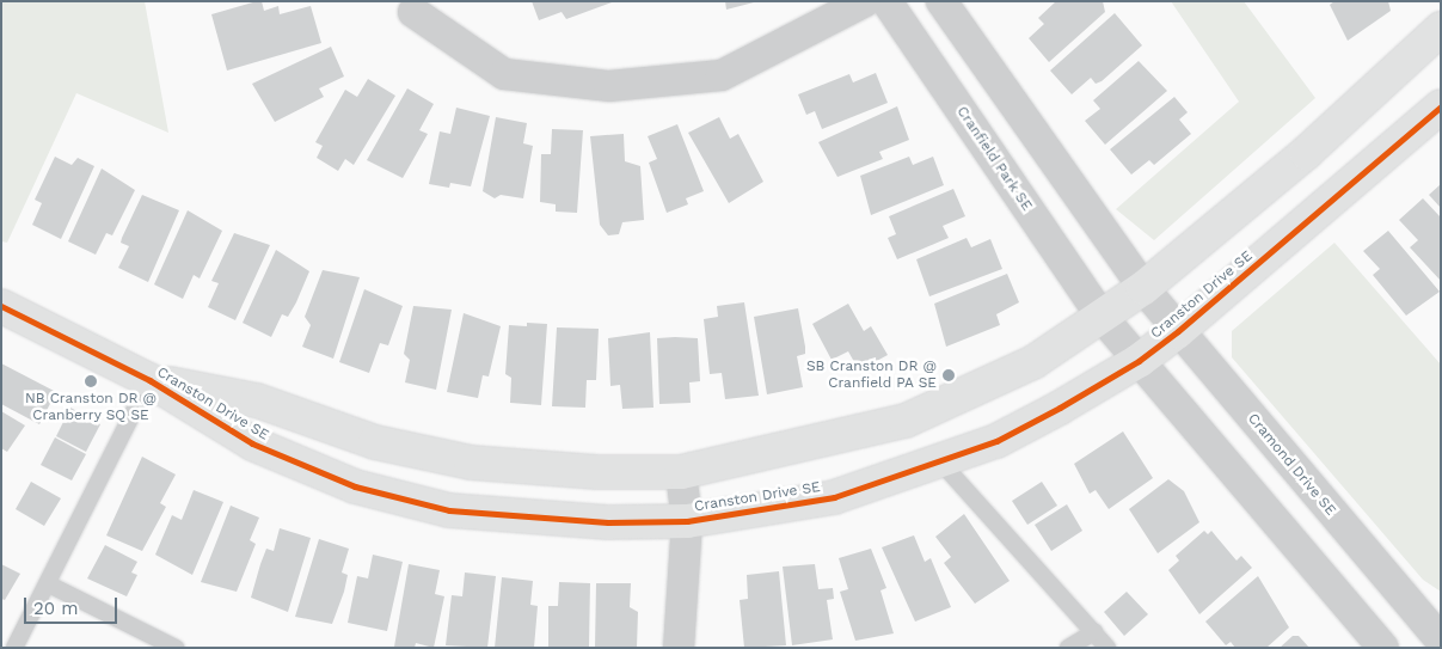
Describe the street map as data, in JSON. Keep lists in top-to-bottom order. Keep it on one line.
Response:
{"streets":{"street":["Cranfield Park SE","Cranston Drive SE","Cramond Drive SE"]},"crossings":[["Cranfield Park SE","Cranston Drive SE"],["Cranston Drive SE","Cramond Drive SE"]],"places":["SB Cranston DR @ Cranfield PA SE","NB Cranston DR @ Cranberry SQ SE"],"scale_bar":"20 m"}
